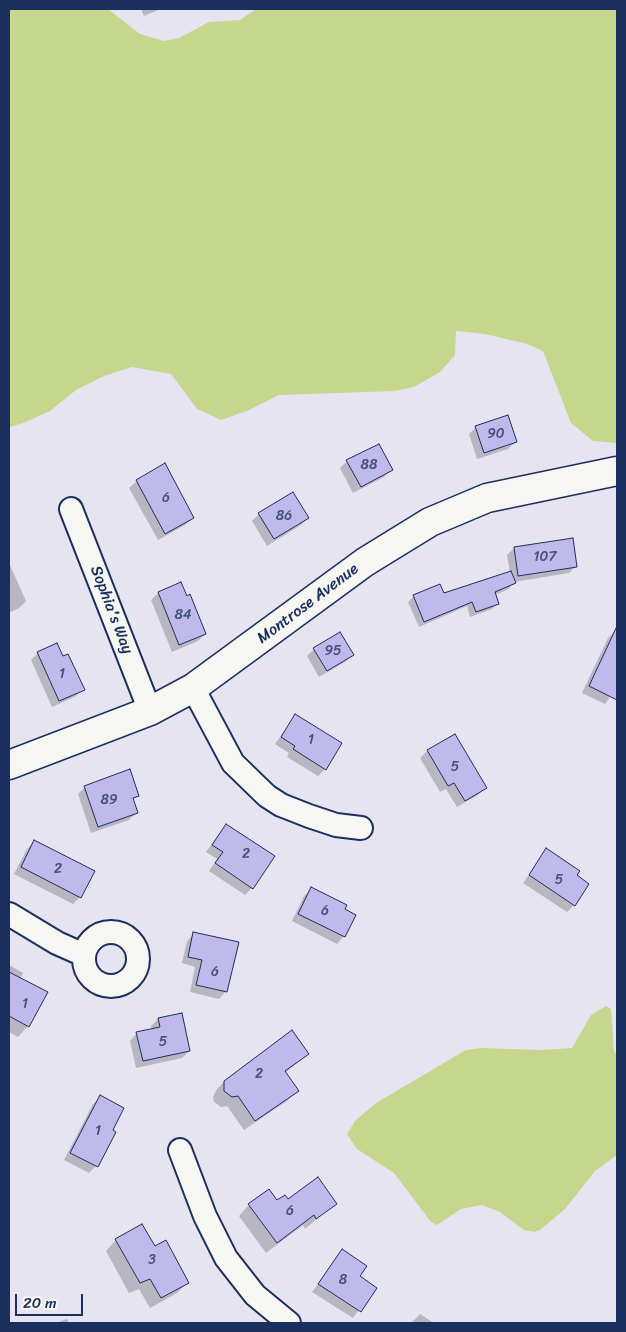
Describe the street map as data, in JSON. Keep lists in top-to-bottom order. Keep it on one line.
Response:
{"streets":{"main road":["Montrose Avenue"],"street":["Sophia's Way"]},"crossings":[["Montrose Avenue","Sophia's Way"]],"house_numbers":["90","88","6","86","107","84","95","1","1","5","89","2","2","5","6","6","1","5","2","1","6","3","8"],"scale_bar":"20 m"}
